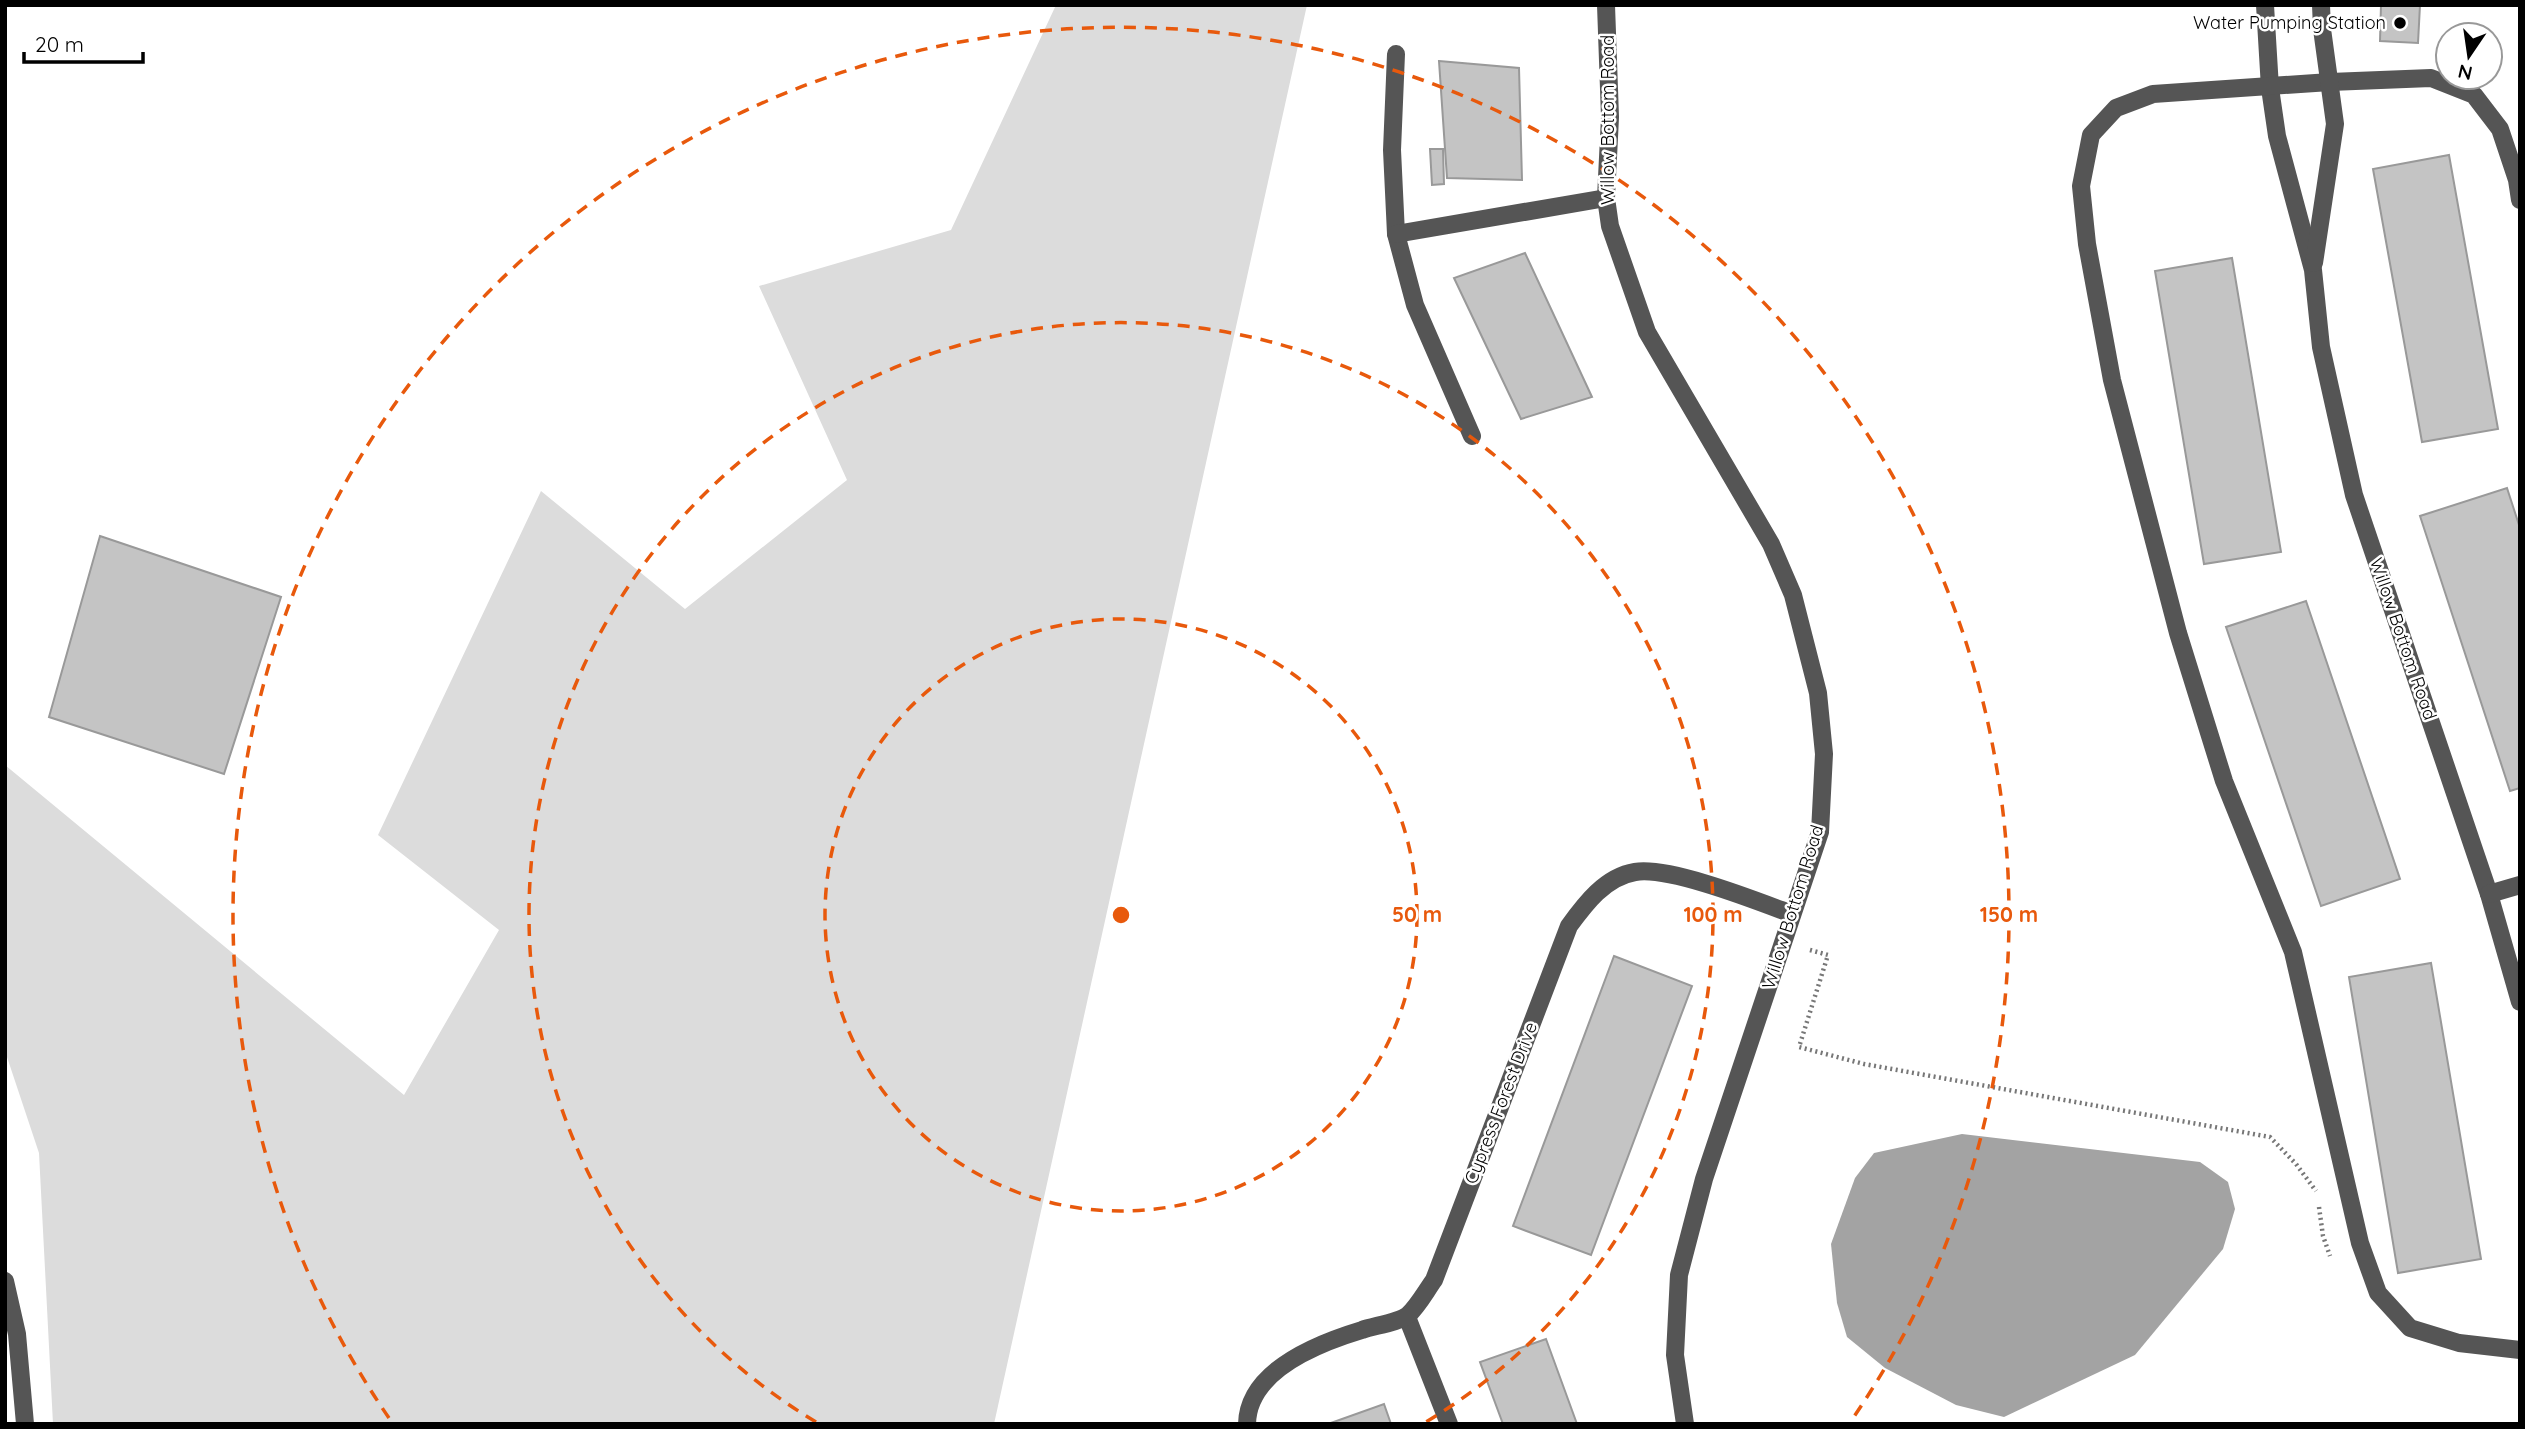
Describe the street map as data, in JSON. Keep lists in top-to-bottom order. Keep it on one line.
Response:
{"streets":{"street":["Willow Bottom Road","Cypress Forest Drive"]},"crossings":[["Willow Bottom Road","Cypress Forest Drive"]],"places":["Water Pumping Station"],"scale_bar":"20 m","north":"bottom","rings":["50 m","100 m","150 m"]}
